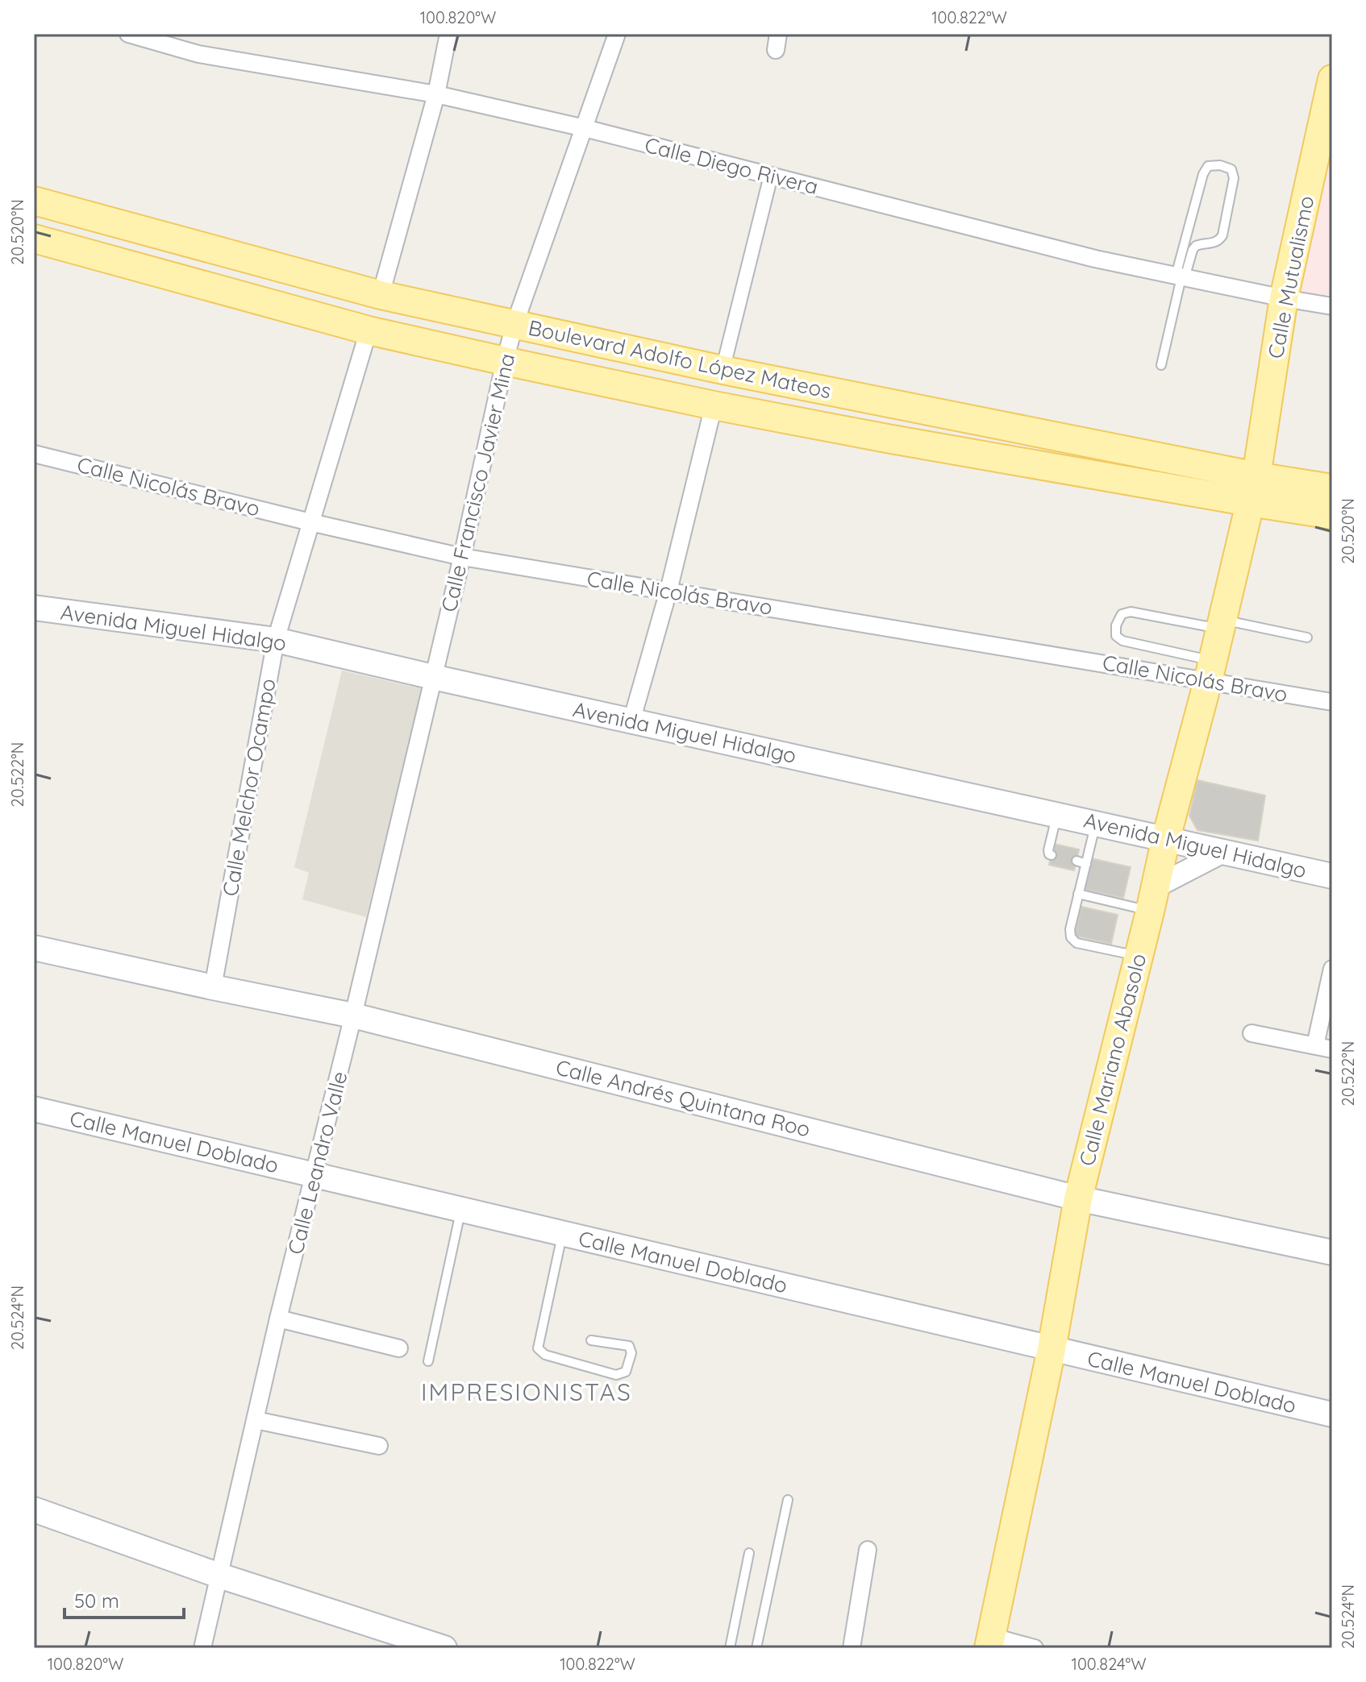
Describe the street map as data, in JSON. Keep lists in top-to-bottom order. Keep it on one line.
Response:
{"streets":{"main road":["Calle Mutualismo","Boulevard Adolfo López Mateos","Avenida Miguel Hidalgo","Calle Mariano Abasolo","Calle Andrés Quintana Roo","Calle Manuel Doblado"],"street":["Calle Diego Rivera","Calle Francisco Javier Mina","Calle Nicolás Bravo","Calle Melchor Ocampo","Calle Leandro Valle"]},"crossings":[["Calle Diego Rivera","Calle Mutualismo"],["Calle Diego Rivera","Calle Francisco Javier Mina"],["Calle Mutualismo","Boulevard Adolfo López Mateos"],["Calle Mutualismo","Calle Mariano Abasolo"],["Boulevard Adolfo López Mateos","Calle Francisco Javier Mina"],["Boulevard Adolfo López Mateos","Calle Melchor Ocampo"],["Boulevard Adolfo López Mateos","Calle Mariano Abasolo"],["Calle Francisco Javier Mina","Calle Nicolás Bravo"],["Calle Francisco Javier Mina","Avenida Miguel Hidalgo"],["Calle Francisco Javier Mina","Calle Leandro Valle"],["Calle Nicolás Bravo","Calle Melchor Ocampo"],["Calle Nicolás Bravo","Calle Mariano Abasolo"],["Avenida Miguel Hidalgo","Calle Melchor Ocampo"],["Avenida Miguel Hidalgo","Calle Mariano Abasolo"],["Avenida Miguel Hidalgo","Calle Leandro Valle"],["Calle Melchor Ocampo","Calle Andrés Quintana Roo"],["Calle Mariano Abasolo","Calle Andrés Quintana Roo"],["Calle Mariano Abasolo","Calle Manuel Doblado"],["Calle Andrés Quintana Roo","Calle Leandro Valle"],["Calle Manuel Doblado","Calle Leandro Valle"]],"districts":["IMPRESIONISTAS"],"scale_bar":"50 m","coordinates":["100.820°W","100.822°W","20.520°N","20.522°N","20.524°N","100.824°W"]}
